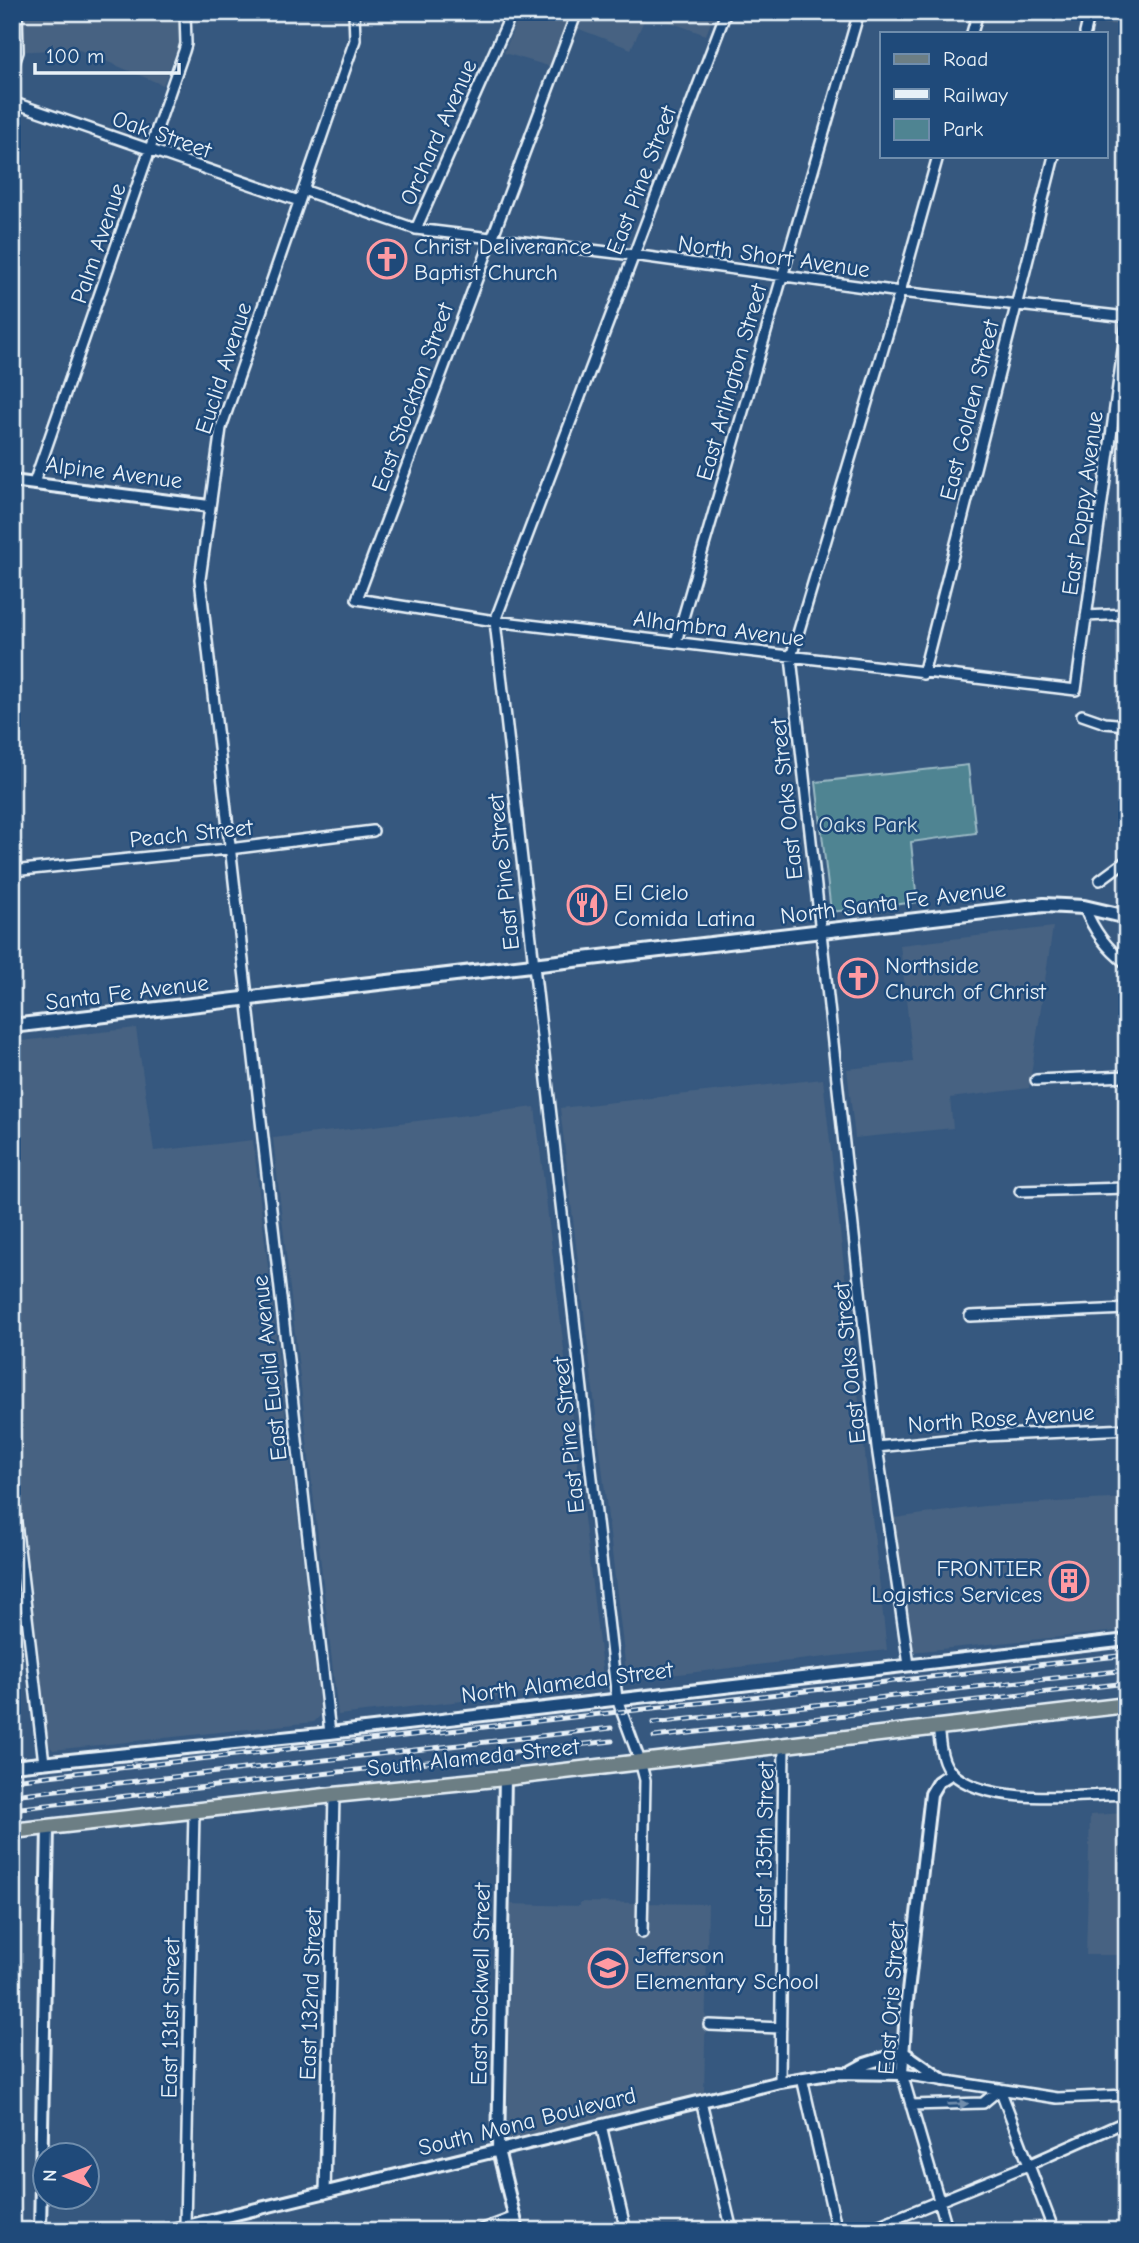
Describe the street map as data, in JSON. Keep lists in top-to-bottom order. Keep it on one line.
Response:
{"streets":{"main road":["North Santa Fe Avenue","Santa Fe Avenue","South Alameda Street"],"street":["Orchard Avenue","Oak Street","East Pine Street","Palm Avenue","North Short Avenue","Euclid Avenue","East Arlington Street","East Stockton Street","East Golden Street","Alpine Avenue","East Poppy Avenue","Alhambra Avenue","East Oaks Street","Peach Street","East Euclid Avenue","North Rose Avenue","North Alameda Street","East 135th Street","East Stockwell Street","East 132nd Street","East Oris Street","East 131st Street","South Mona Boulevard"]},"crossings":[["Orchard Avenue","North Short Avenue"],["Oak Street","Palm Avenue"],["Oak Street","Euclid Avenue"],["East Pine Street","North Short Avenue"],["East Pine Street","Alhambra Avenue"],["East Pine Street","North Santa Fe Avenue"],["East Pine Street","North Alameda Street"],["East Pine Street","South Alameda Street"],["Palm Avenue","Alpine Avenue"],["North Short Avenue","East Arlington Street"],["North Short Avenue","East Stockton Street"],["North Short Avenue","East Golden Street"],["North Short Avenue","East Poppy Avenue"],["North Short Avenue","East Oaks Street"],["Euclid Avenue","Alpine Avenue"],["Euclid Avenue","Peach Street"],["Euclid Avenue","North Santa Fe Avenue"],["Euclid Avenue","Santa Fe Avenue"],["Euclid Avenue","East Euclid Avenue"],["East Arlington Street","Alhambra Avenue"],["East Stockton Street","Alhambra Avenue"],["East Golden Street","Alhambra Avenue"],["East Poppy Avenue","Alhambra Avenue"],["Alhambra Avenue","East Oaks Street"],["East Oaks Street","North Santa Fe Avenue"],["East Oaks Street","North Rose Avenue"],["East Oaks Street","North Alameda Street"],["North Santa Fe Avenue","Santa Fe Avenue"],["North Santa Fe Avenue","East Euclid Avenue"],["Santa Fe Avenue","East Euclid Avenue"],["East Euclid Avenue","North Alameda Street"],["South Alameda Street","East 135th Street"],["South Alameda Street","East Stockwell Street"],["South Alameda Street","East 132nd Street"],["South Alameda Street","East 131st Street"],["East 135th Street","South Mona Boulevard"],["East Stockwell Street","South Mona Boulevard"],["East 132nd Street","South Mona Boulevard"],["East Oris Street","South Mona Boulevard"],["East 131st Street","South Mona Boulevard"]],"parks":["Oaks Park"],"places":{"church":["Christ Deliverance Baptist Church","Northside Church of Christ"],"restaurant":["El Cielo Comida Latina"],"building":["FRONTIER Logistics Services"],"school or university":["Jefferson Elementary School"]},"legend":["Road","Railway","Park"],"scale_bar":"100 m","north":"left"}
